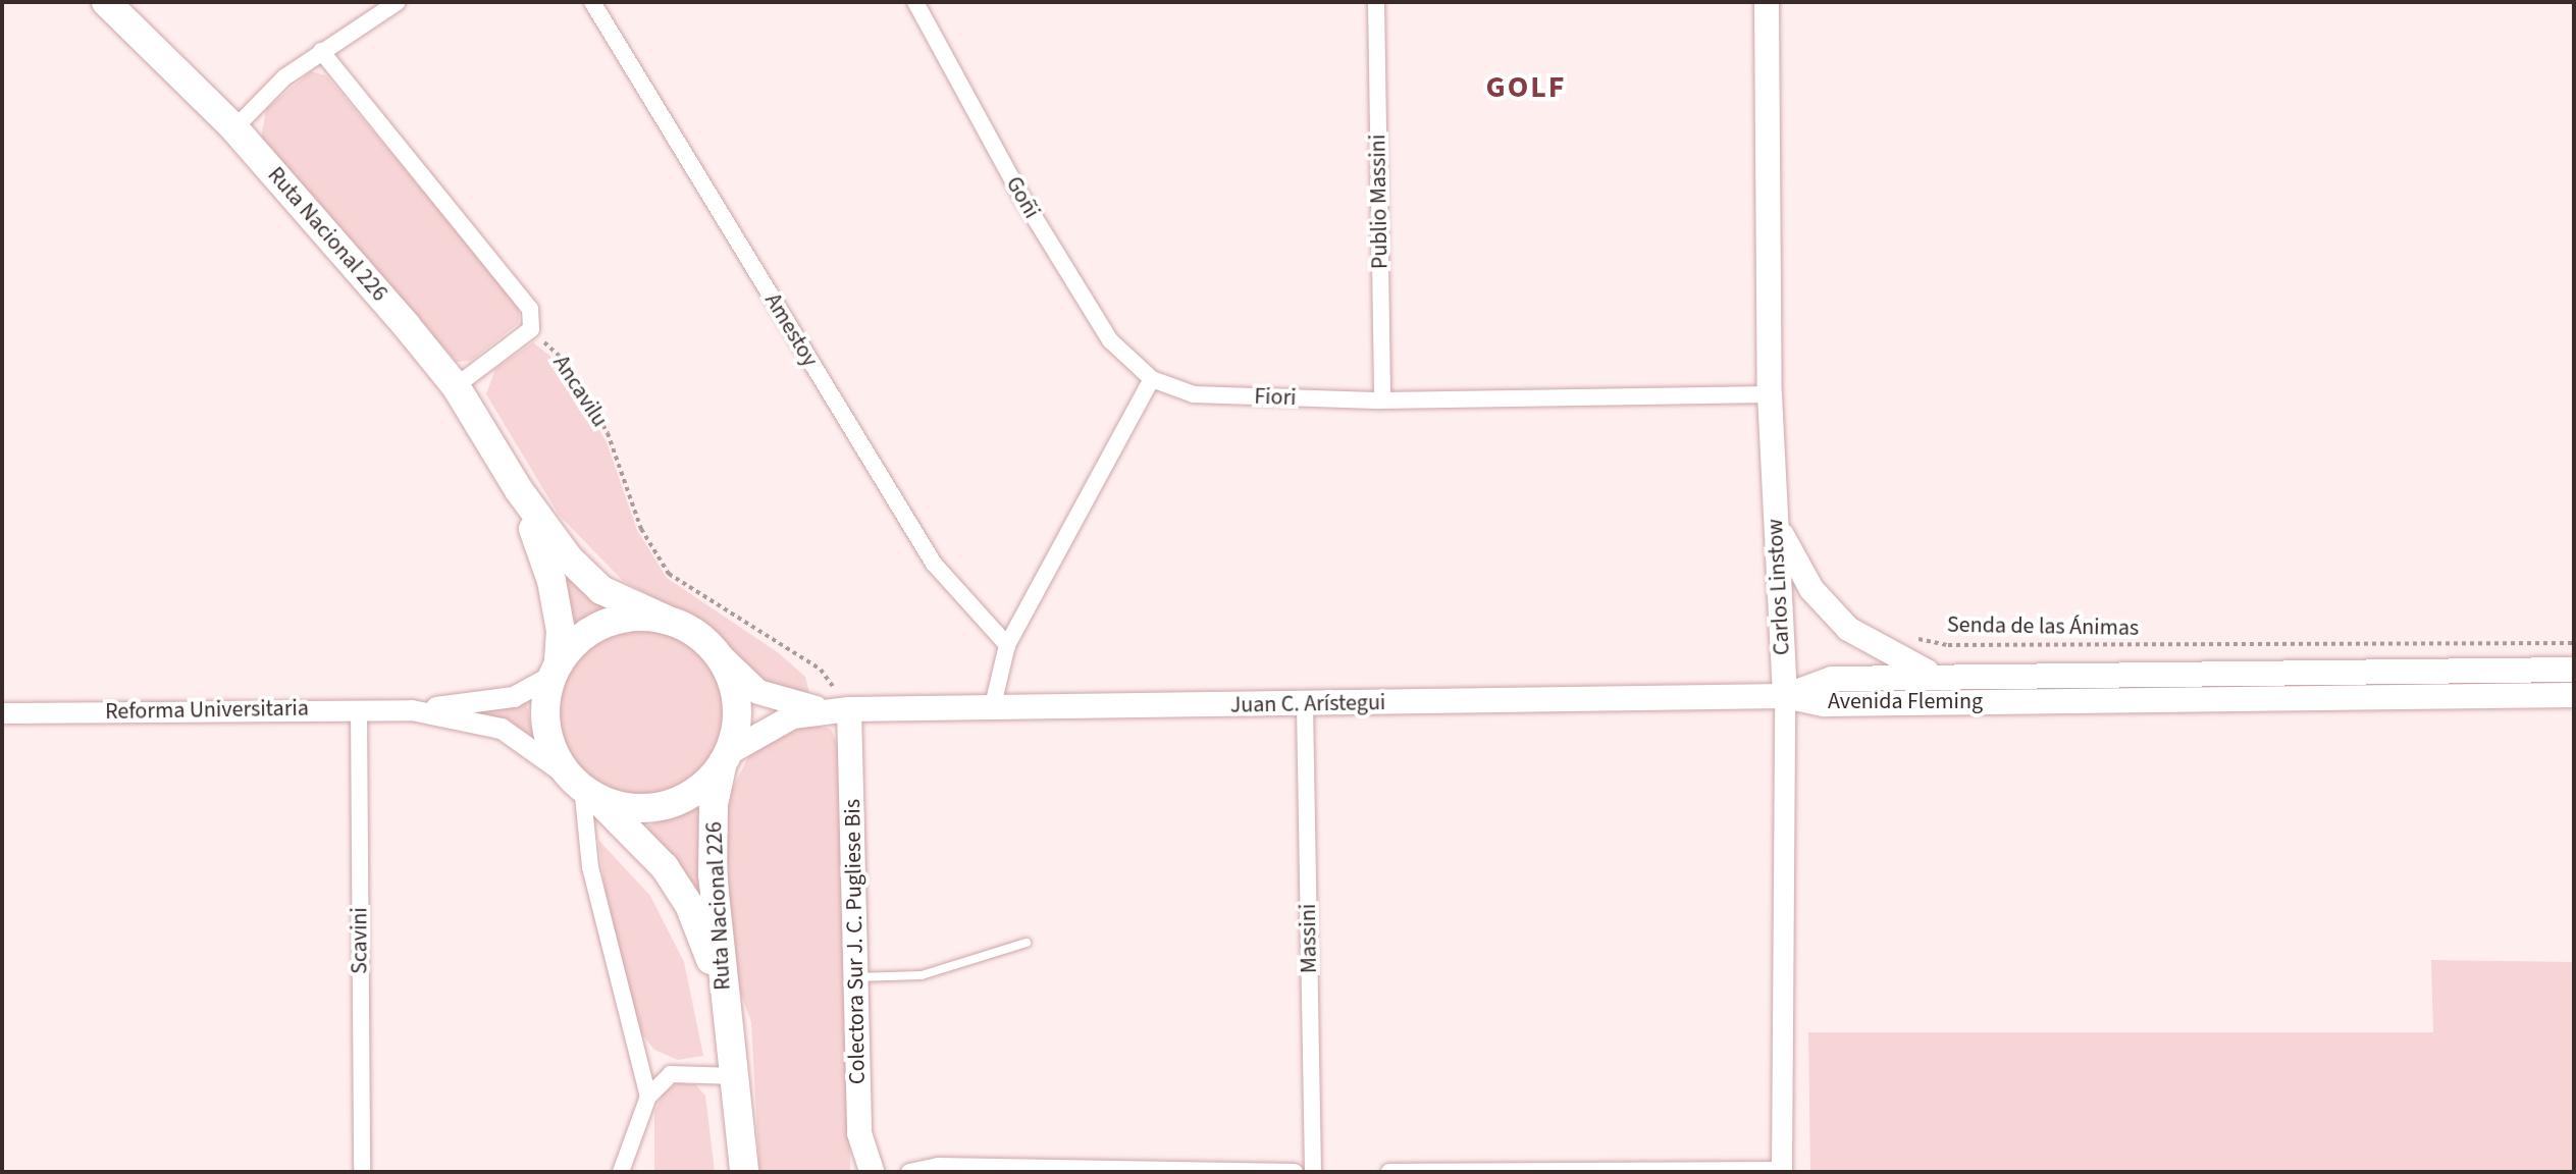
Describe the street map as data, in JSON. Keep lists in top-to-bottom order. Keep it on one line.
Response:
{"streets":{"highway":["Ruta Nacional 226"],"main road":["Carlos Linstow","Avenida Fleming","Juan C. Arístegui","Colectora Sur J. C. Pugliese Bis"],"street":["Goñi","Publio Massini","Amestoy","Fiori","Reforma Universitaria","Massini","Scavini"],"path":["Ancavilu","Senda de las Ánimas"]},"crossings":[["Goñi","Fiori"],["Publio Massini","Fiori"],["Ruta Nacional 226","Juan C. Arístegui"],["Ruta Nacional 226","Reforma Universitaria"],["Ancavilu","Juan C. Arístegui"],["Ancavilu","Colectora Sur J. C. Pugliese Bis"],["Fiori","Carlos Linstow"],["Carlos Linstow","Avenida Fleming"],["Carlos Linstow","Juan C. Arístegui"],["Avenida Fleming","Juan C. Arístegui"],["Juan C. Arístegui","Reforma Universitaria"],["Juan C. Arístegui","Massini"],["Juan C. Arístegui","Colectora Sur J. C. Pugliese Bis"],["Reforma Universitaria","Scavini"]],"districts":["GOLF"]}
